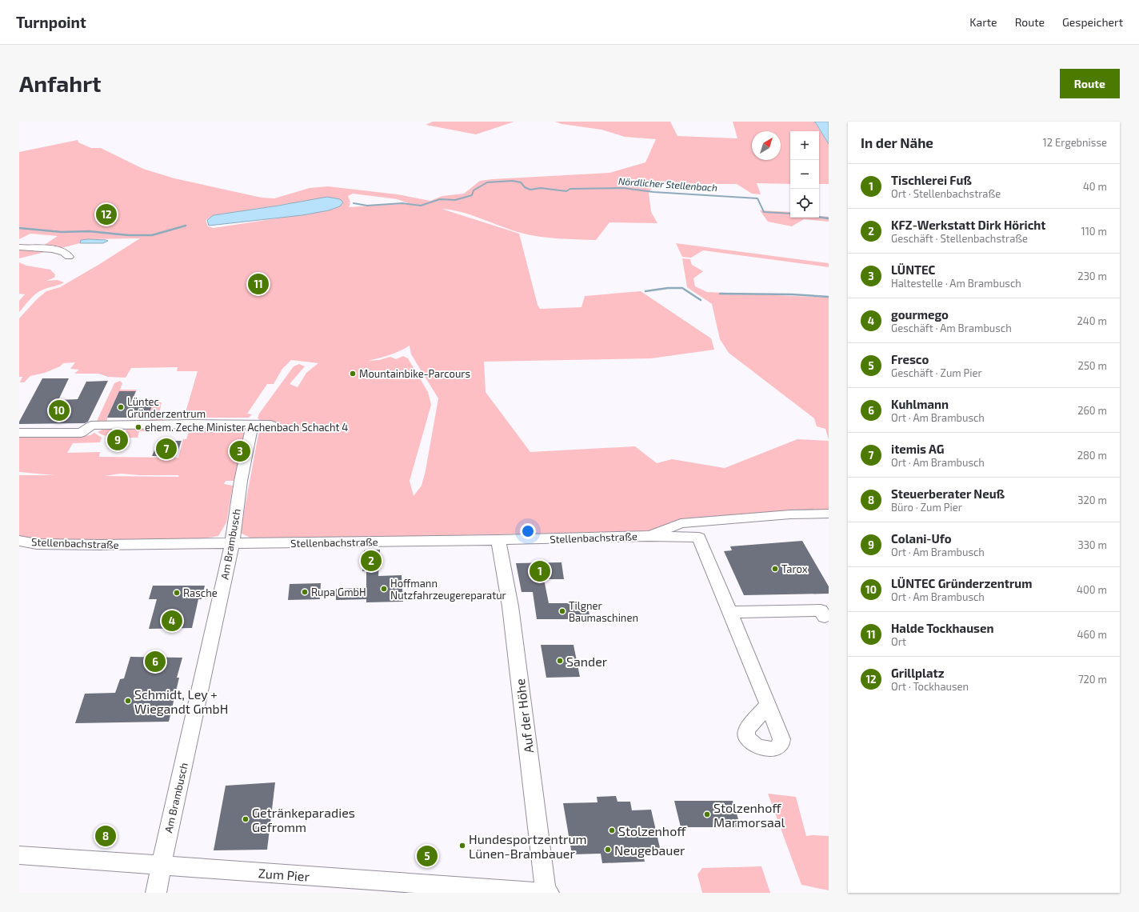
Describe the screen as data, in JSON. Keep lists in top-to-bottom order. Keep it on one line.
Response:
{"streets":{"street":["Stellenbachstraße","Am Brambusch","Auf der Höhe","Zum Pier"]},"crossings":[["Stellenbachstraße","Am Brambusch"],["Stellenbachstraße","Auf der Höhe"],["Am Brambusch","Zum Pier"],["Auf der Höhe","Zum Pier"]],"water":["Nördlicher Stellenbach"],"places":["Mountainbike-Parcours","Lüntec Gründerzentrum","ehem. Zeche Minister Achenbach Schacht 4","Tarox","Hoffmann Nutzfahrzeugereparatur","Rupa GmbH","Rasche","Tilgner Baumaschinen","Sander","Schmidt, Ley + Wiegandt GmbH","Stolzenhoff Marmorsaal","Getränkeparadies Gefromm","Stolzenhoff","Hundesportzentrum Lünen-Brambauer","Neugebauer"],"north":"top right","page":{"header":"Turnpoint","nav":["Karte","Route","Gespeichert"],"buttons":"Route","title":"Anfahrt","heading":["In der Nähe","12 Ergebnisse"],"map_buttons":["+","−"],"list":[{"mark":"1","name":"Tischlerei Fuß","note":"Ort · Stellenbachstraße","value":"40 m"},{"mark":"2","name":"KFZ-Werkstatt Dirk Höricht","note":"Geschäft · Stellenbachstraße","value":"110 m"},{"mark":"3","name":"LÜNTEC","note":"Haltestelle · Am Brambusch","value":"230 m"},{"mark":"4","name":"gourmego","note":"Geschäft · Am Brambusch","value":"240 m"},{"mark":"5","name":"Fresco","note":"Geschäft · Zum Pier","value":"250 m"},{"mark":"6","name":"Kuhlmann","note":"Ort · Am Brambusch","value":"260 m"},{"mark":"7","name":"itemis AG","note":"Ort · Am Brambusch","value":"280 m"},{"mark":"8","name":"Steuerberater Neuß","note":"Büro · Zum Pier","value":"320 m"},{"mark":"9","name":"Colani-Ufo","note":"Ort · Am Brambusch","value":"330 m"},{"mark":"10","name":"LÜNTEC Gründerzentrum","note":"Ort · Am Brambusch","value":"400 m"},{"mark":"11","name":"Halde Tockhausen","note":"Ort","value":"460 m"},{"mark":"12","name":"Grillplatz","note":"Ort · Tockhausen","value":"720 m"}],"pins":["12","11","10","9","7","3","2","1","4","6","8","5"]}}
